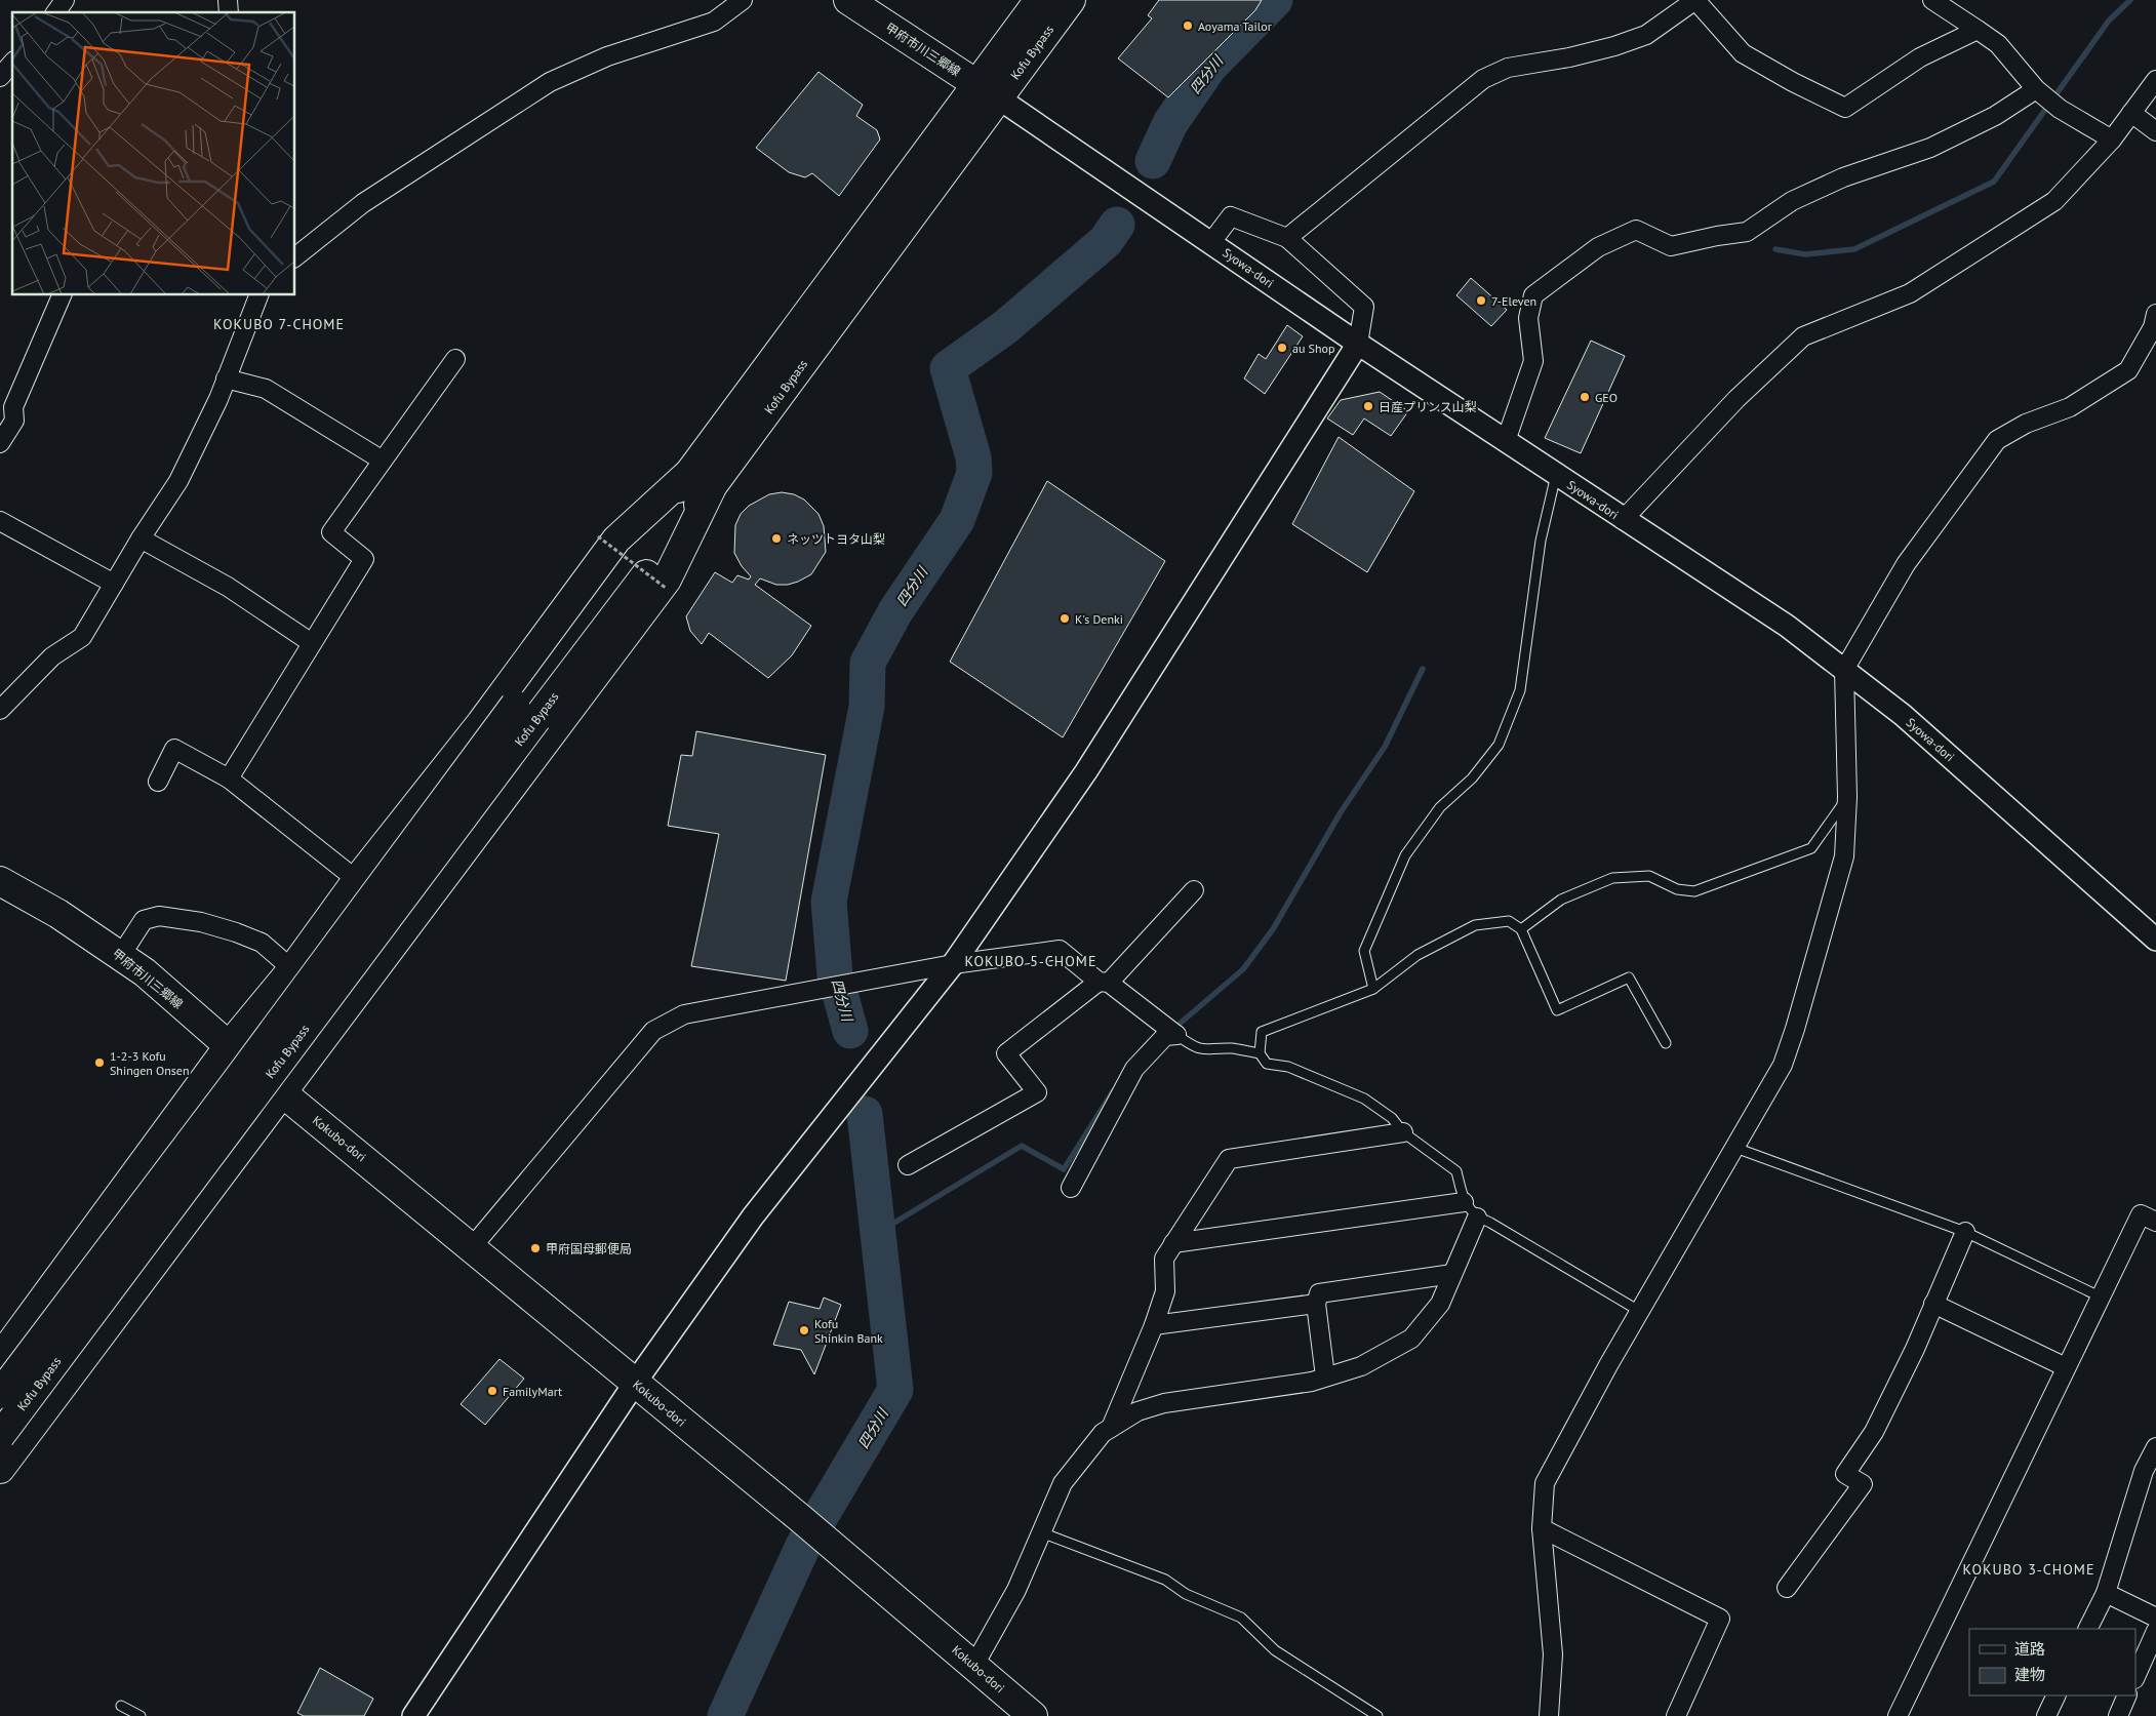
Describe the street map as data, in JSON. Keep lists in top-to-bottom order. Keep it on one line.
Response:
{"streets":{"main road":["甲府市川三郷線","Kofu Bypass","Kokubo-dori"],"street":["Syowa-dori"]},"crossings":[["甲府市川三郷線","Kofu Bypass"],["甲府市川三郷線","Syowa-dori"],["甲府市川三郷線","Kokubo-dori"],["Kofu Bypass","Syowa-dori"]],"districts":["KOKUBO 7-CHOME","KOKUBO 5-CHOME","KOKUBO 3-CHOME"],"water":["四分川"],"places":["Aoyama Tailor","7-Eleven","au Shop","GEO","日産プリンス山梨","ネッツトヨタ山梨","K's Denki","1-2-3 Kofu Shingen Onsen","甲府国母郵便局","Kofu Shinkin Bank","FamilyMart"],"legend":["道路","建物"]}
